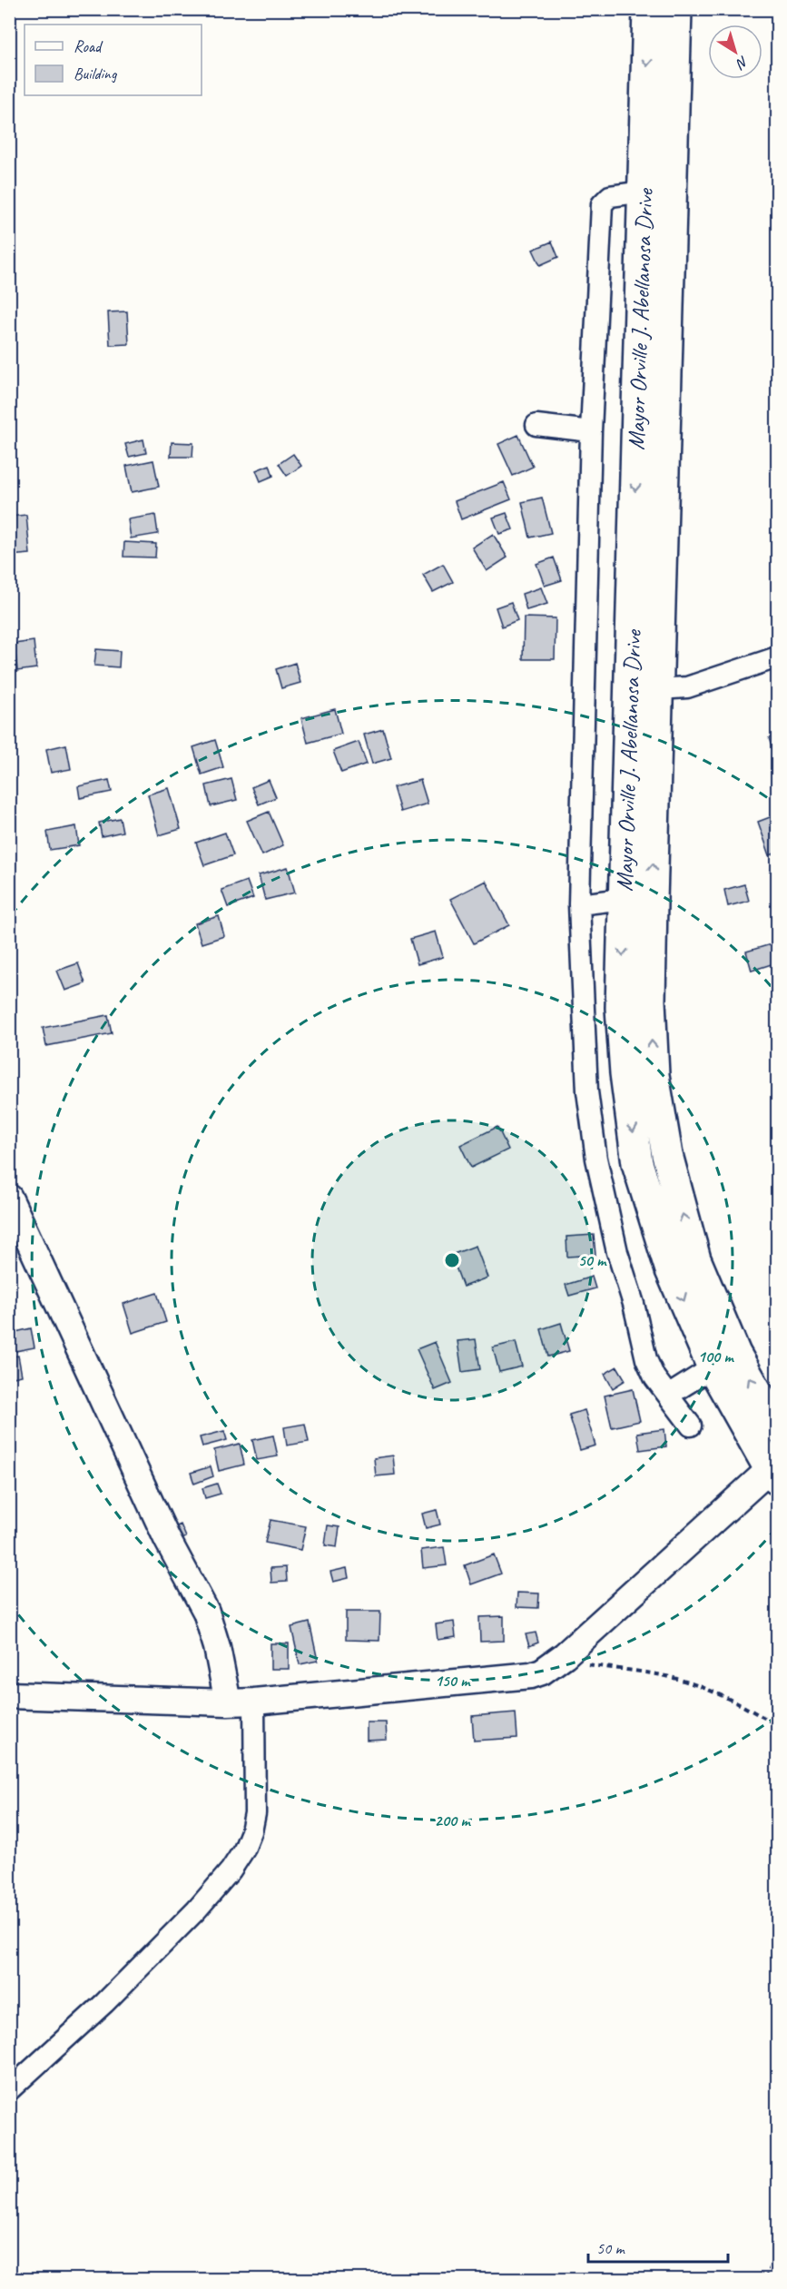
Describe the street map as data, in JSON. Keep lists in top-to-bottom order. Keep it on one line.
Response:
{"streets":{"main road":["Mayor Orville J. Abellanosa Drive"]},"legend":["Road","Building"],"scale_bar":"50 m","north":"bottom right","rings":["50 m","100 m","150 m","200 m"]}
